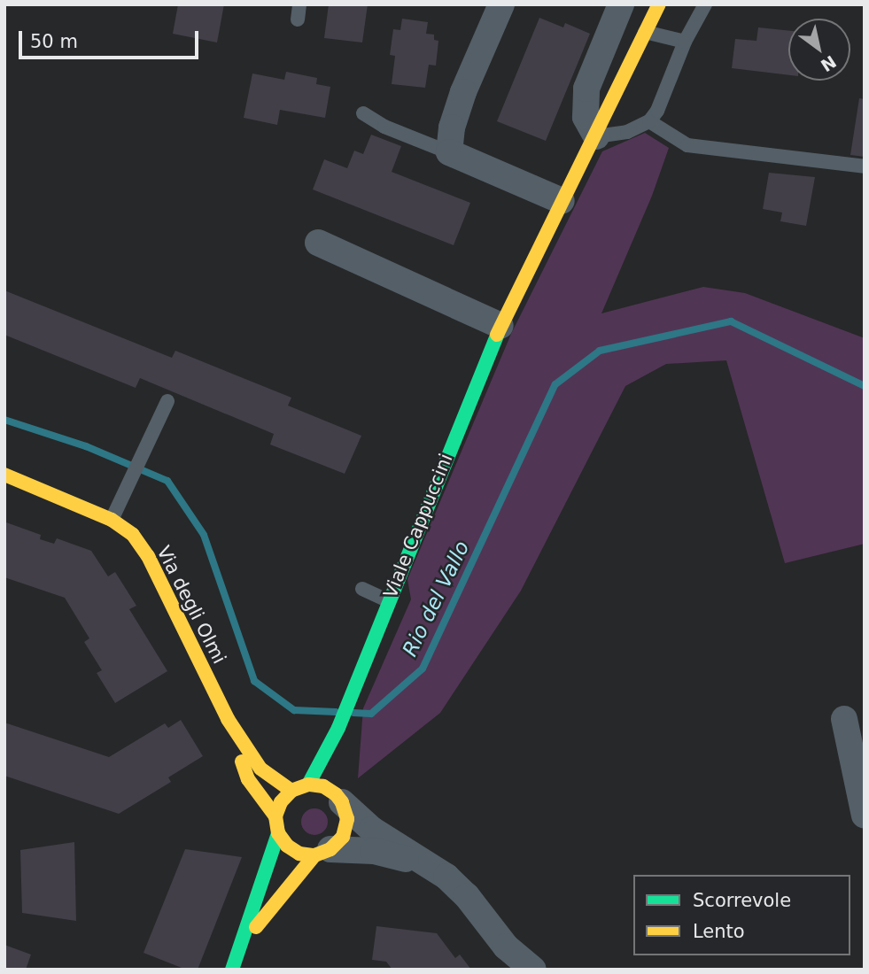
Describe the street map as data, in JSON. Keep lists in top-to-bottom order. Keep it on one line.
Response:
{"streets":{"main road":["Viale Cappuccini","Via degli Olmi"]},"crossings":[["Viale Cappuccini","Via degli Olmi"]],"water":["Rio del Vallo"],"legend":["Scorrevole","Lento"],"scale_bar":"50 m","north":"bottom right"}
